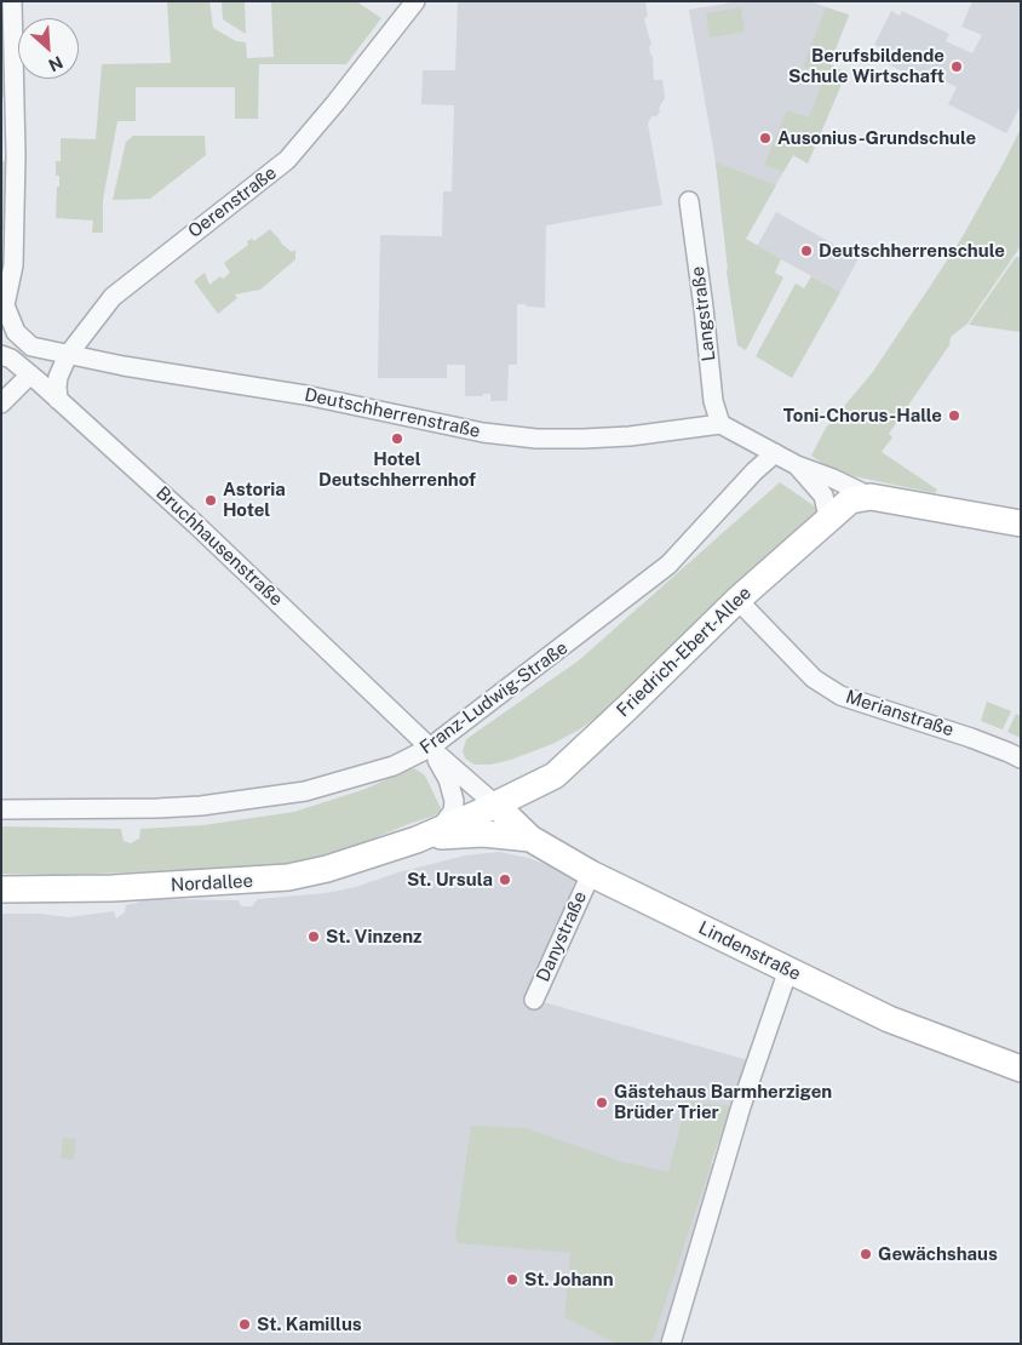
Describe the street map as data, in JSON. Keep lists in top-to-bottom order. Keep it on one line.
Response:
{"streets":{"main road":["Friedrich-Ebert-Allee","Nordallee","Lindenstraße"],"street":["Oerenstraße","Langstraße","Deutschherrenstraße","Bruchhausenstraße","Franz-Ludwig-Straße","Merianstraße","Danystraße"]},"crossings":[["Oerenstraße","Deutschherrenstraße"],["Oerenstraße","Bruchhausenstraße"],["Langstraße","Deutschherrenstraße"],["Bruchhausenstraße","Friedrich-Ebert-Allee"],["Bruchhausenstraße","Franz-Ludwig-Straße"],["Bruchhausenstraße","Nordallee"],["Bruchhausenstraße","Lindenstraße"],["Friedrich-Ebert-Allee","Merianstraße"],["Friedrich-Ebert-Allee","Nordallee"],["Friedrich-Ebert-Allee","Lindenstraße"],["Nordallee","Lindenstraße"],["Danystraße","Lindenstraße"]],"places":["Berufsbildende Schule Wirtschaft","Ausonius-Grundschule","Deutschherrenschule","Toni-Chorus-Halle","Hotel Deutschherrenhof","Astoria Hotel","St. Ursula","St. Vinzenz","Gästehaus Barmherzigen Brüder Trier","Gewächshaus","St. Johann","St. Kamillus"],"north":"bottom right"}
